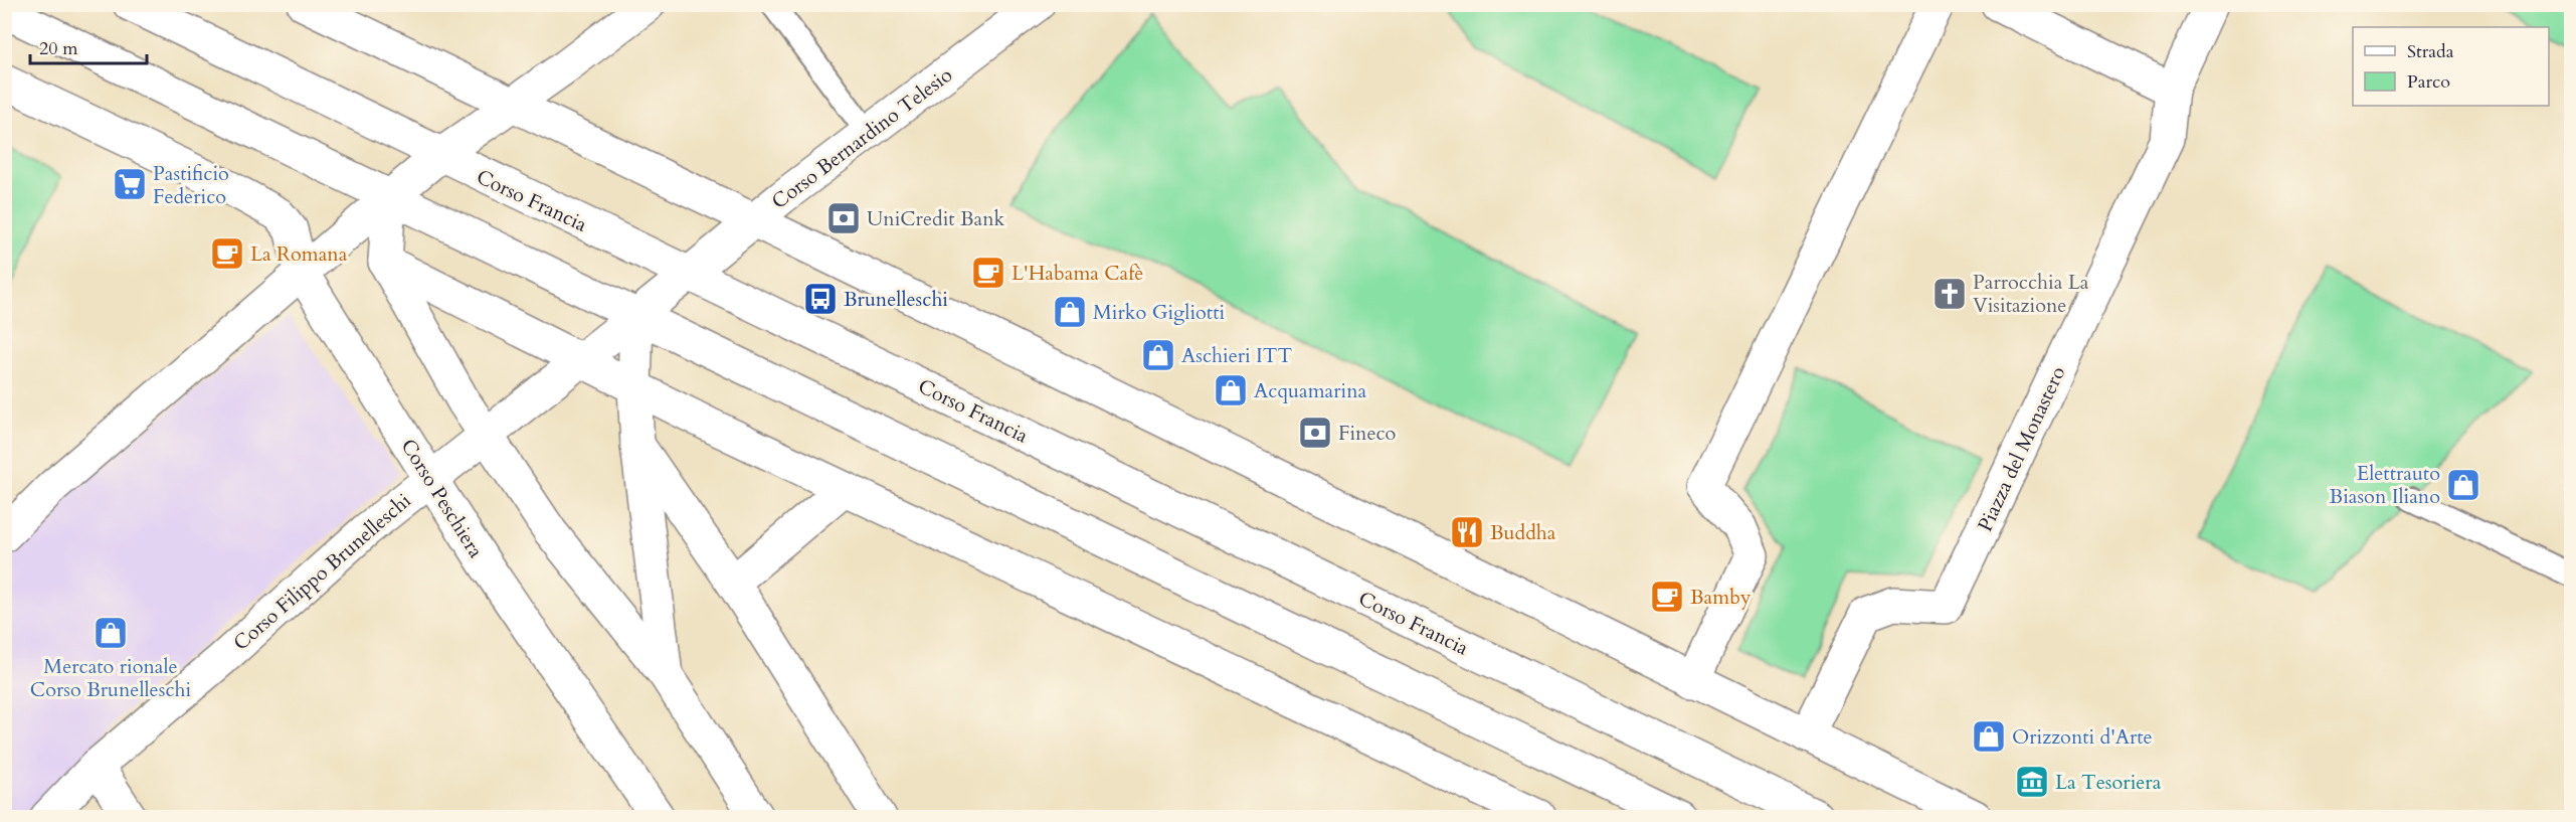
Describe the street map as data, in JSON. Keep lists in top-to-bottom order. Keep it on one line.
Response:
{"streets":{"street":["Corso Bernardino Telesio","Corso Francia","Piazza del Monastero","Corso Peschiera","Corso Filippo Brunelleschi"]},"crossings":[["Corso Bernardino Telesio","Corso Francia"],["Corso Peschiera","Corso Filippo Brunelleschi"]],"places":{"supermarket":["Pastificio Federico"],"bank":["UniCredit Bank","Fineco"],"cafe":["La Romana","L'Habama Cafè","Bamby"],"church":["Parrocchia La Visitazione"],"bus stop":["Brunelleschi"],"shop":["Mirko Gigliotti","Aschieri ITT","Acquamarina","Elettrauto Biason Iliano","Mercato rionale Corso Brunelleschi","Orizzonti d'Arte"],"restaurant":["Buddha"],"museum":["La Tesoriera"]},"legend":["Strada","Parco"],"scale_bar":"20 m"}
